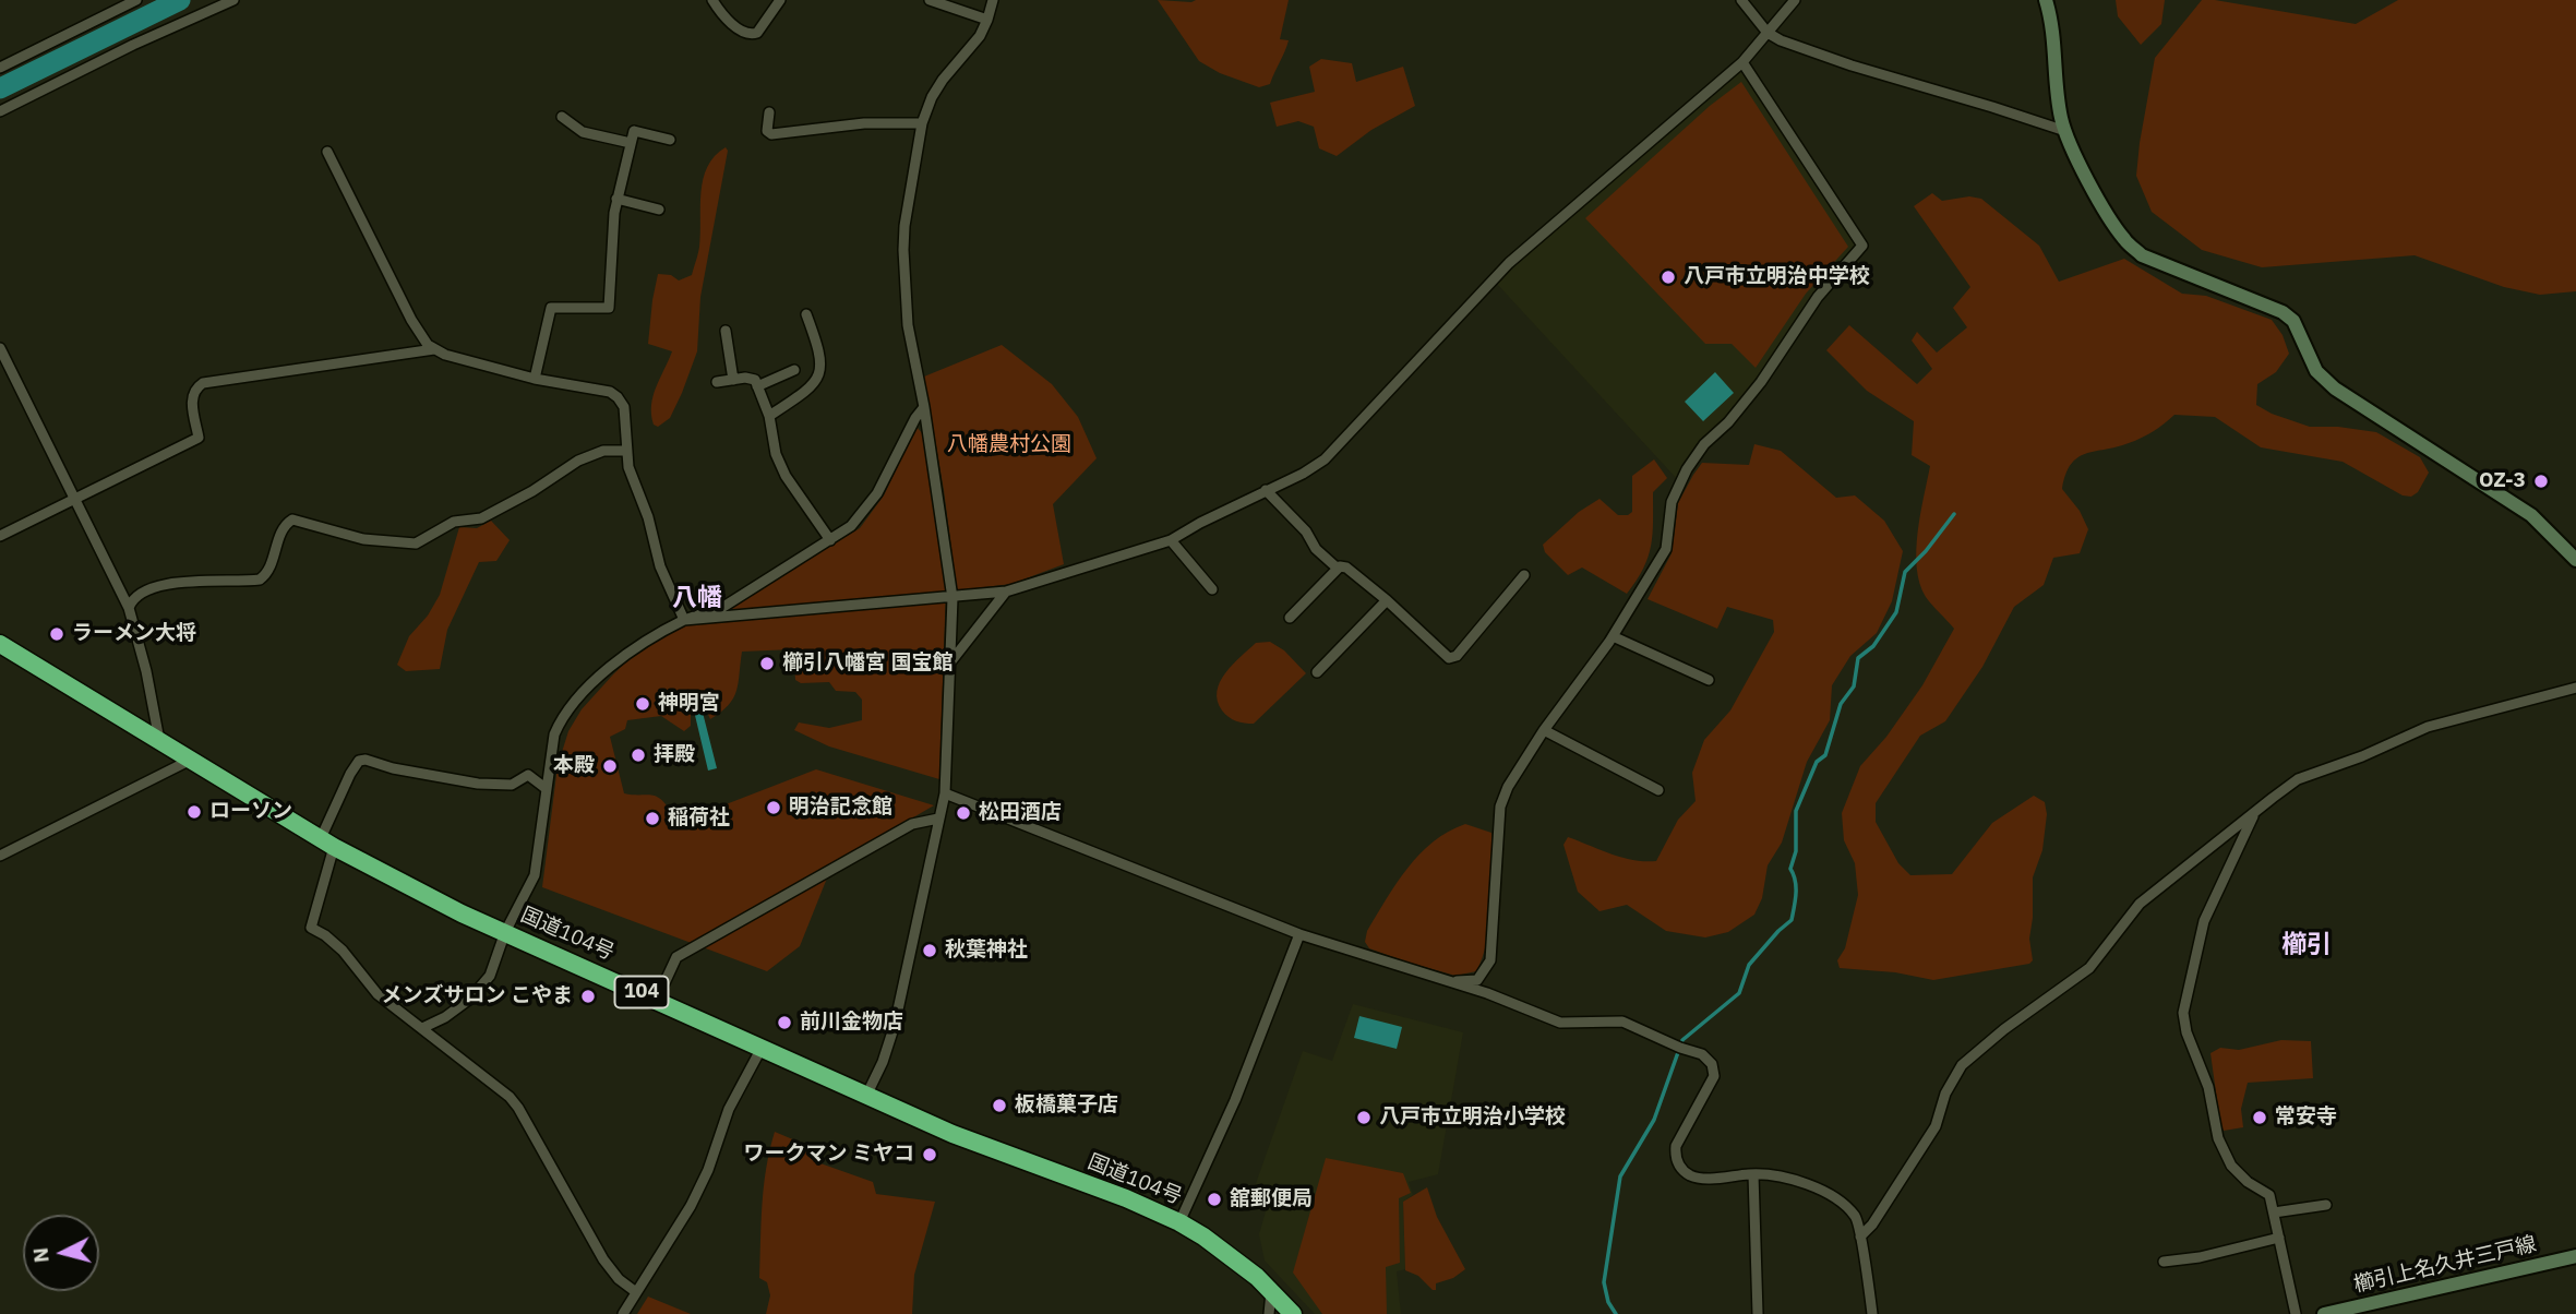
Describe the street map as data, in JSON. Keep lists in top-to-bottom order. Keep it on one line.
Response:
{"streets":{"highway":["国道104号","104"],"street":["櫛引上名久井三戸線"]},"districts":["八幡","櫛引"],"parks":["八幡農村公園"],"places":["八戸市立明治中学校","OZ-3","ラーメン大将","櫛引八幡宮 国宝館","神明宮","拝殿","本殿","明治記念館","ローソン","松田酒店","稲荷社","秋葉神社","メンズサロン こやま","前川金物店","板橋菓子店","八戸市立明治小学校","常安寺","ワークマン ミヤコ","舘郵便局"],"north":"left"}
